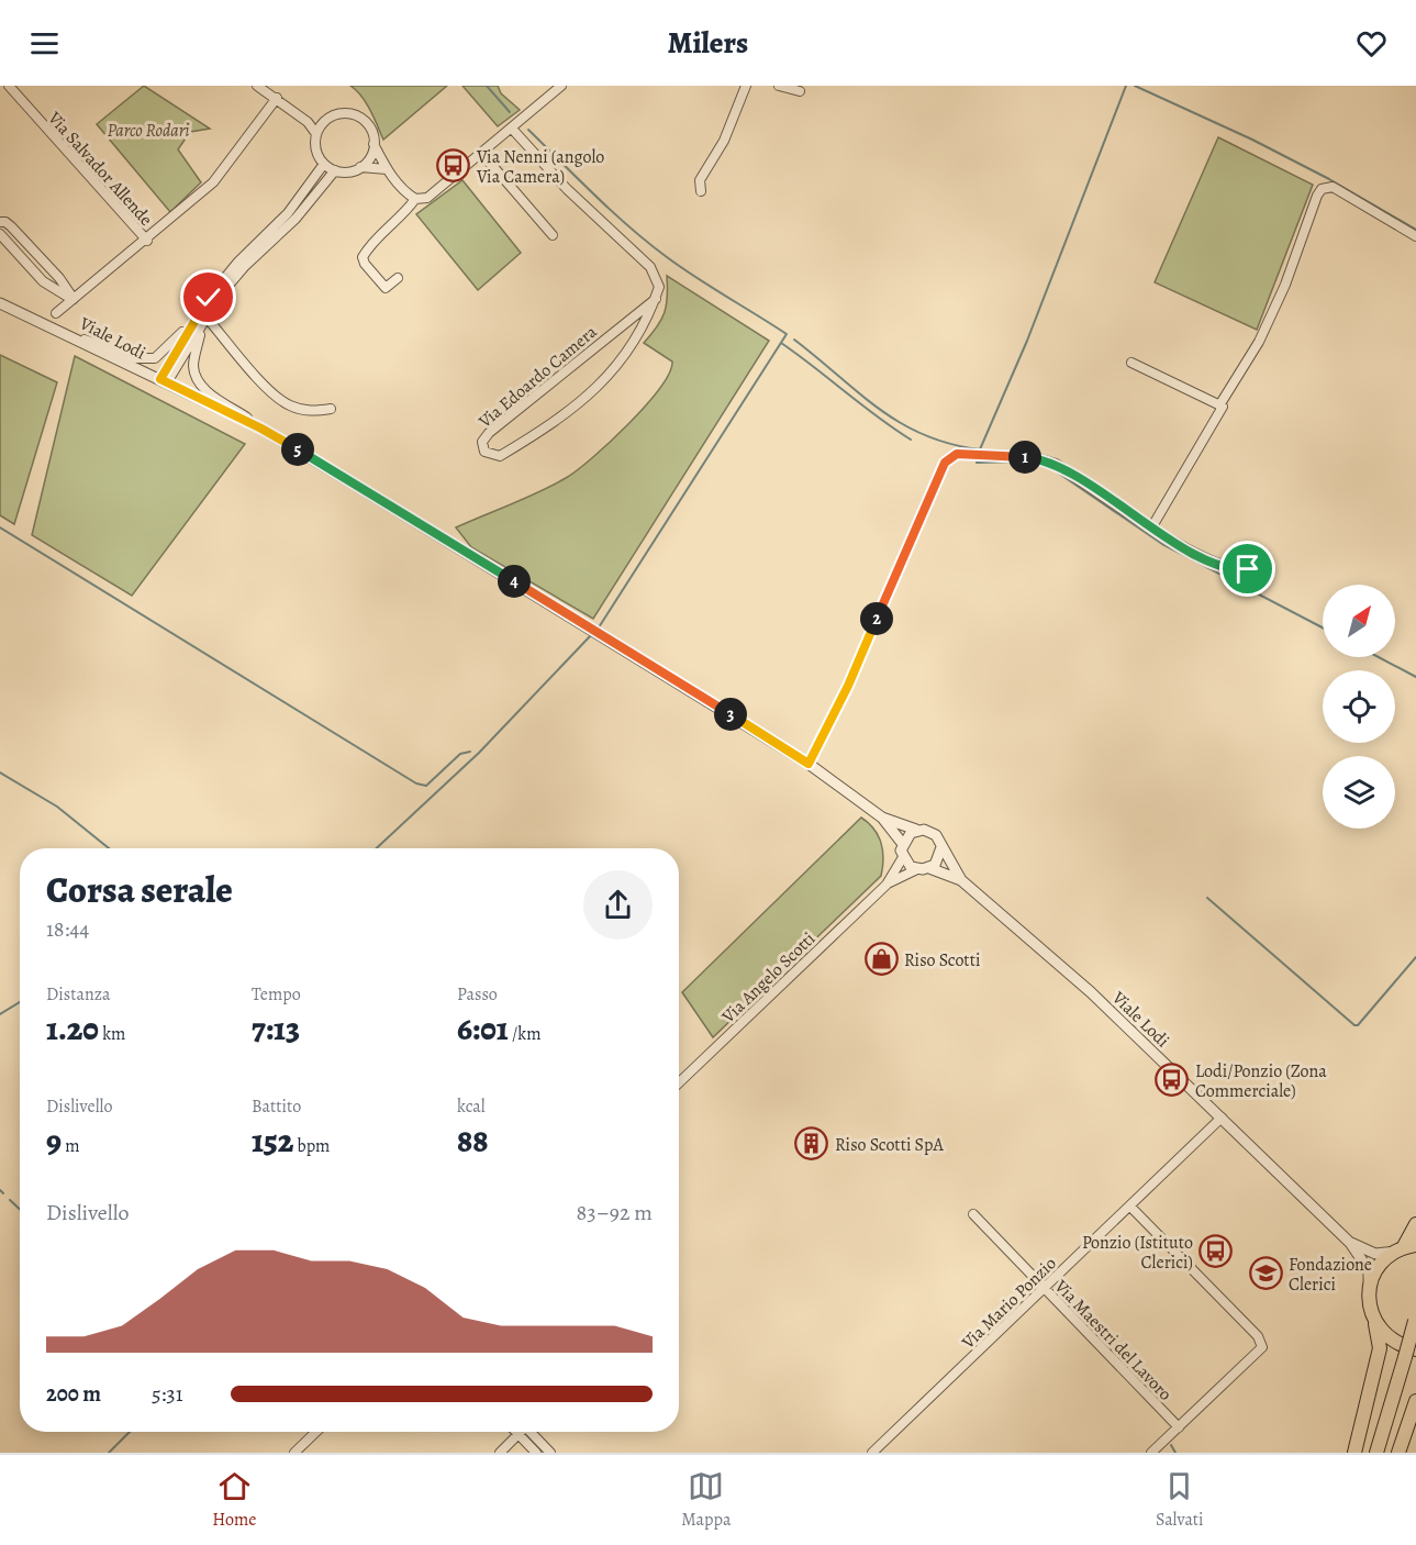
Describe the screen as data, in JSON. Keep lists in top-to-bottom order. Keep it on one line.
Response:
{"streets":{"street":["Via Salvador Allende","Viale Lodi","Via Edoardo Camera","Via Angelo Scotti","Via Mario Ponzio","Via Maestri del Lavoro"]},"crossings":[["Viale Lodi","Via Angelo Scotti"],["Viale Lodi","Via Mario Ponzio"],["Via Mario Ponzio","Via Maestri del Lavoro"]],"parks":["Parco Rodari"],"places":{"bus stop":["Via Nenni (angolo Via Camera)","Lodi/Ponzio (Zona Commerciale)","Ponzio (Istituto Clerici)"],"shop":["Riso Scotti"],"building":["Riso Scotti SpA"],"school or university":["Fondazione Clerici"]},"north":"top right","page":{"header":"Milers","pins":["5","1","4","2","3"],"heading":["Corsa serale","18:44"],"stats":[["Distanza","1.20 km"],["Tempo","7:13"],["Passo","6:01 /km"],["Dislivello","9 m"],["Battito","152 bpm"],["kcal","88"]],"chart":["Dislivello","83–92 m"],"list":[{"name":"200 m","note":"5:31"}],"tabs":["Home","Mappa","Salvati"]}}
